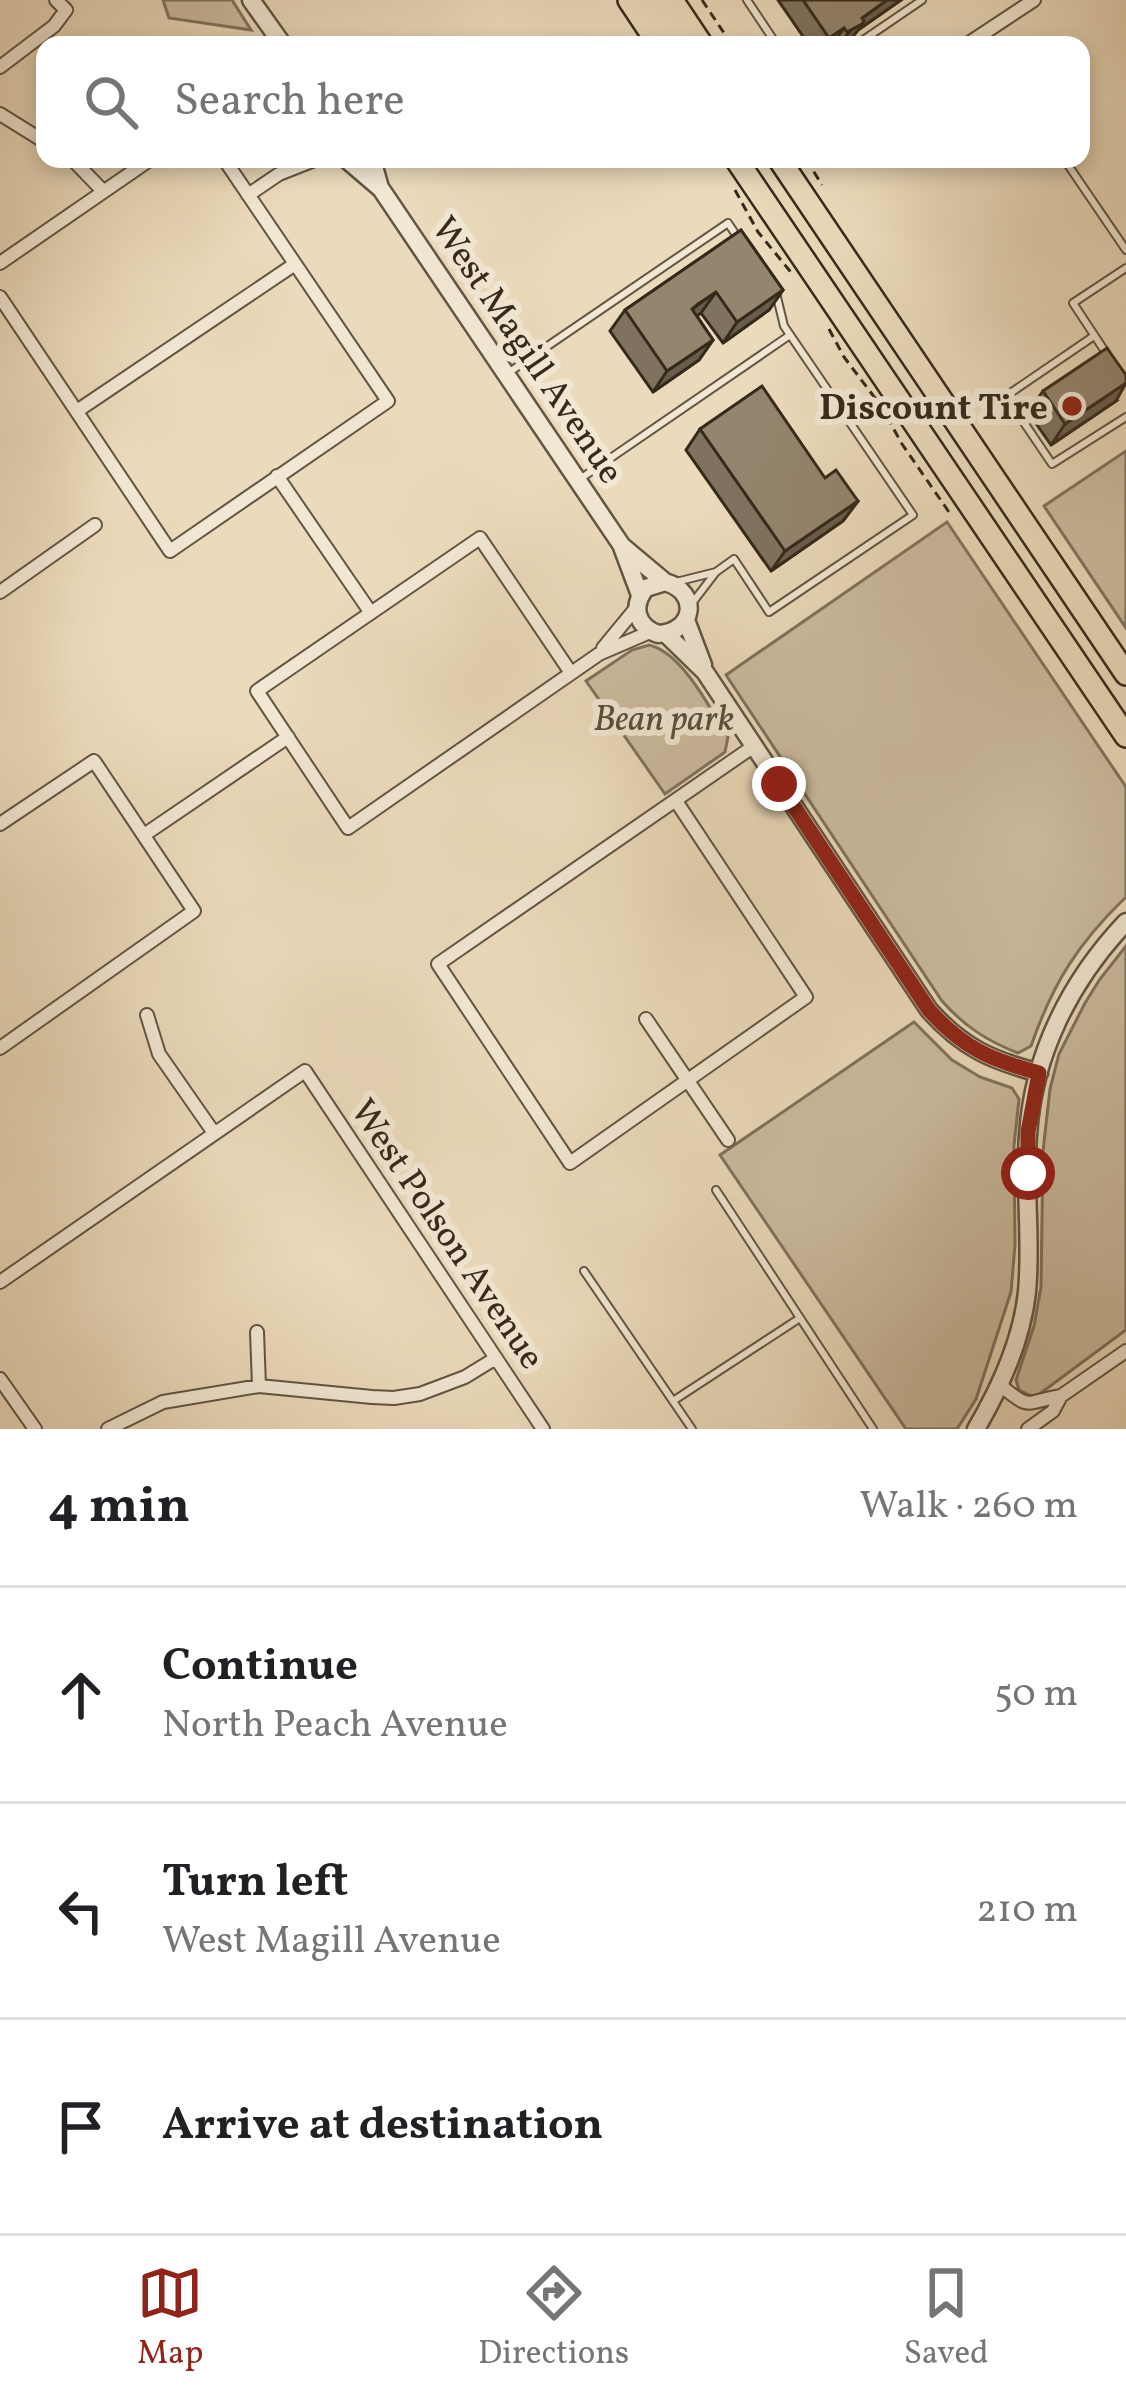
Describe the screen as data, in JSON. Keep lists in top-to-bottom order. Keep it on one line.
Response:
{"streets":{"street":["West Magill Avenue","West Polson Avenue"]},"parks":["Bean park"],"places":["Discount Tire"],"page":{"search":"Search here","heading":["4 min","Walk · 260 m"],"list":[["Continue","North Peach Avenue","50 m"],["Turn left","West Magill Avenue","210 m"],"Arrive at destination"],"nav":["Map","Directions","Saved"]}}
